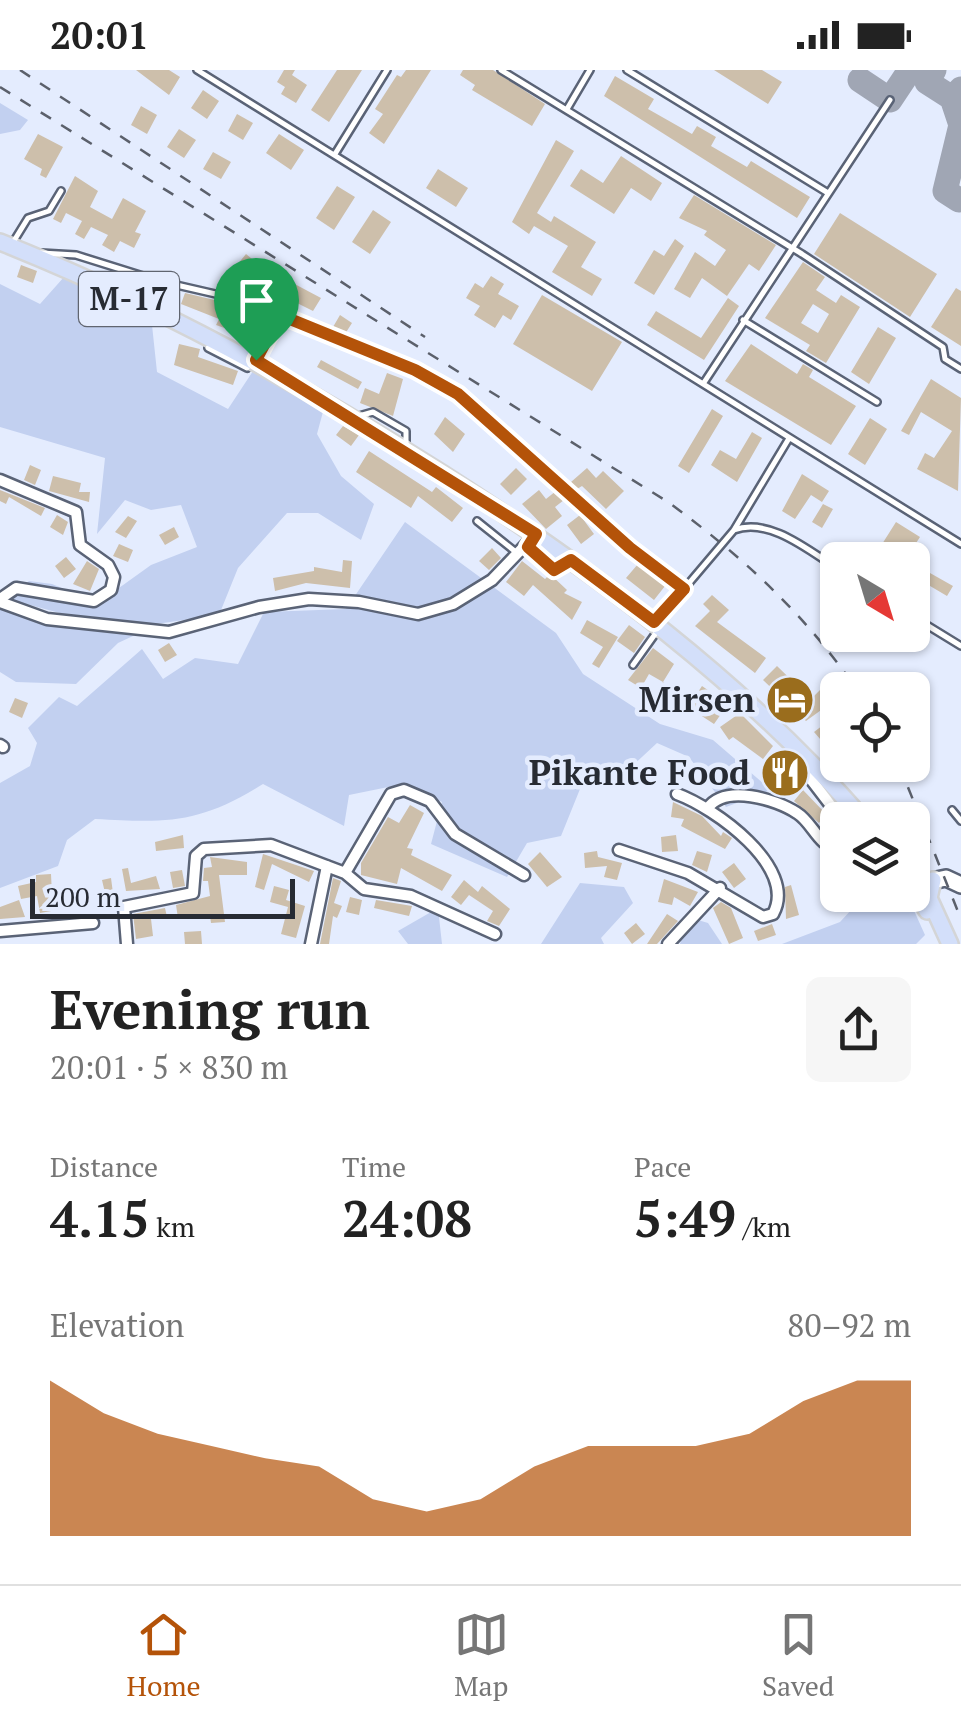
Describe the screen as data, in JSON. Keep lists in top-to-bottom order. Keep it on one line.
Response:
{"streets":{"main road":["M-17"]},"places":{"hotel":["Mirsen"],"restaurant":["Pikante Food"]},"scale_bar":"200 m","north":"bottom right","page":{"status":"20:01","scale":"200 m","heading":["Evening run","20:01 · 5 × 830 m"],"stats":[["Distance","4.15 km"],["Time","24:08"],["Pace","5:49 /km"]],"chart":["Elevation","80–92 m"],"tabs":["Home","Map","Saved"]}}
